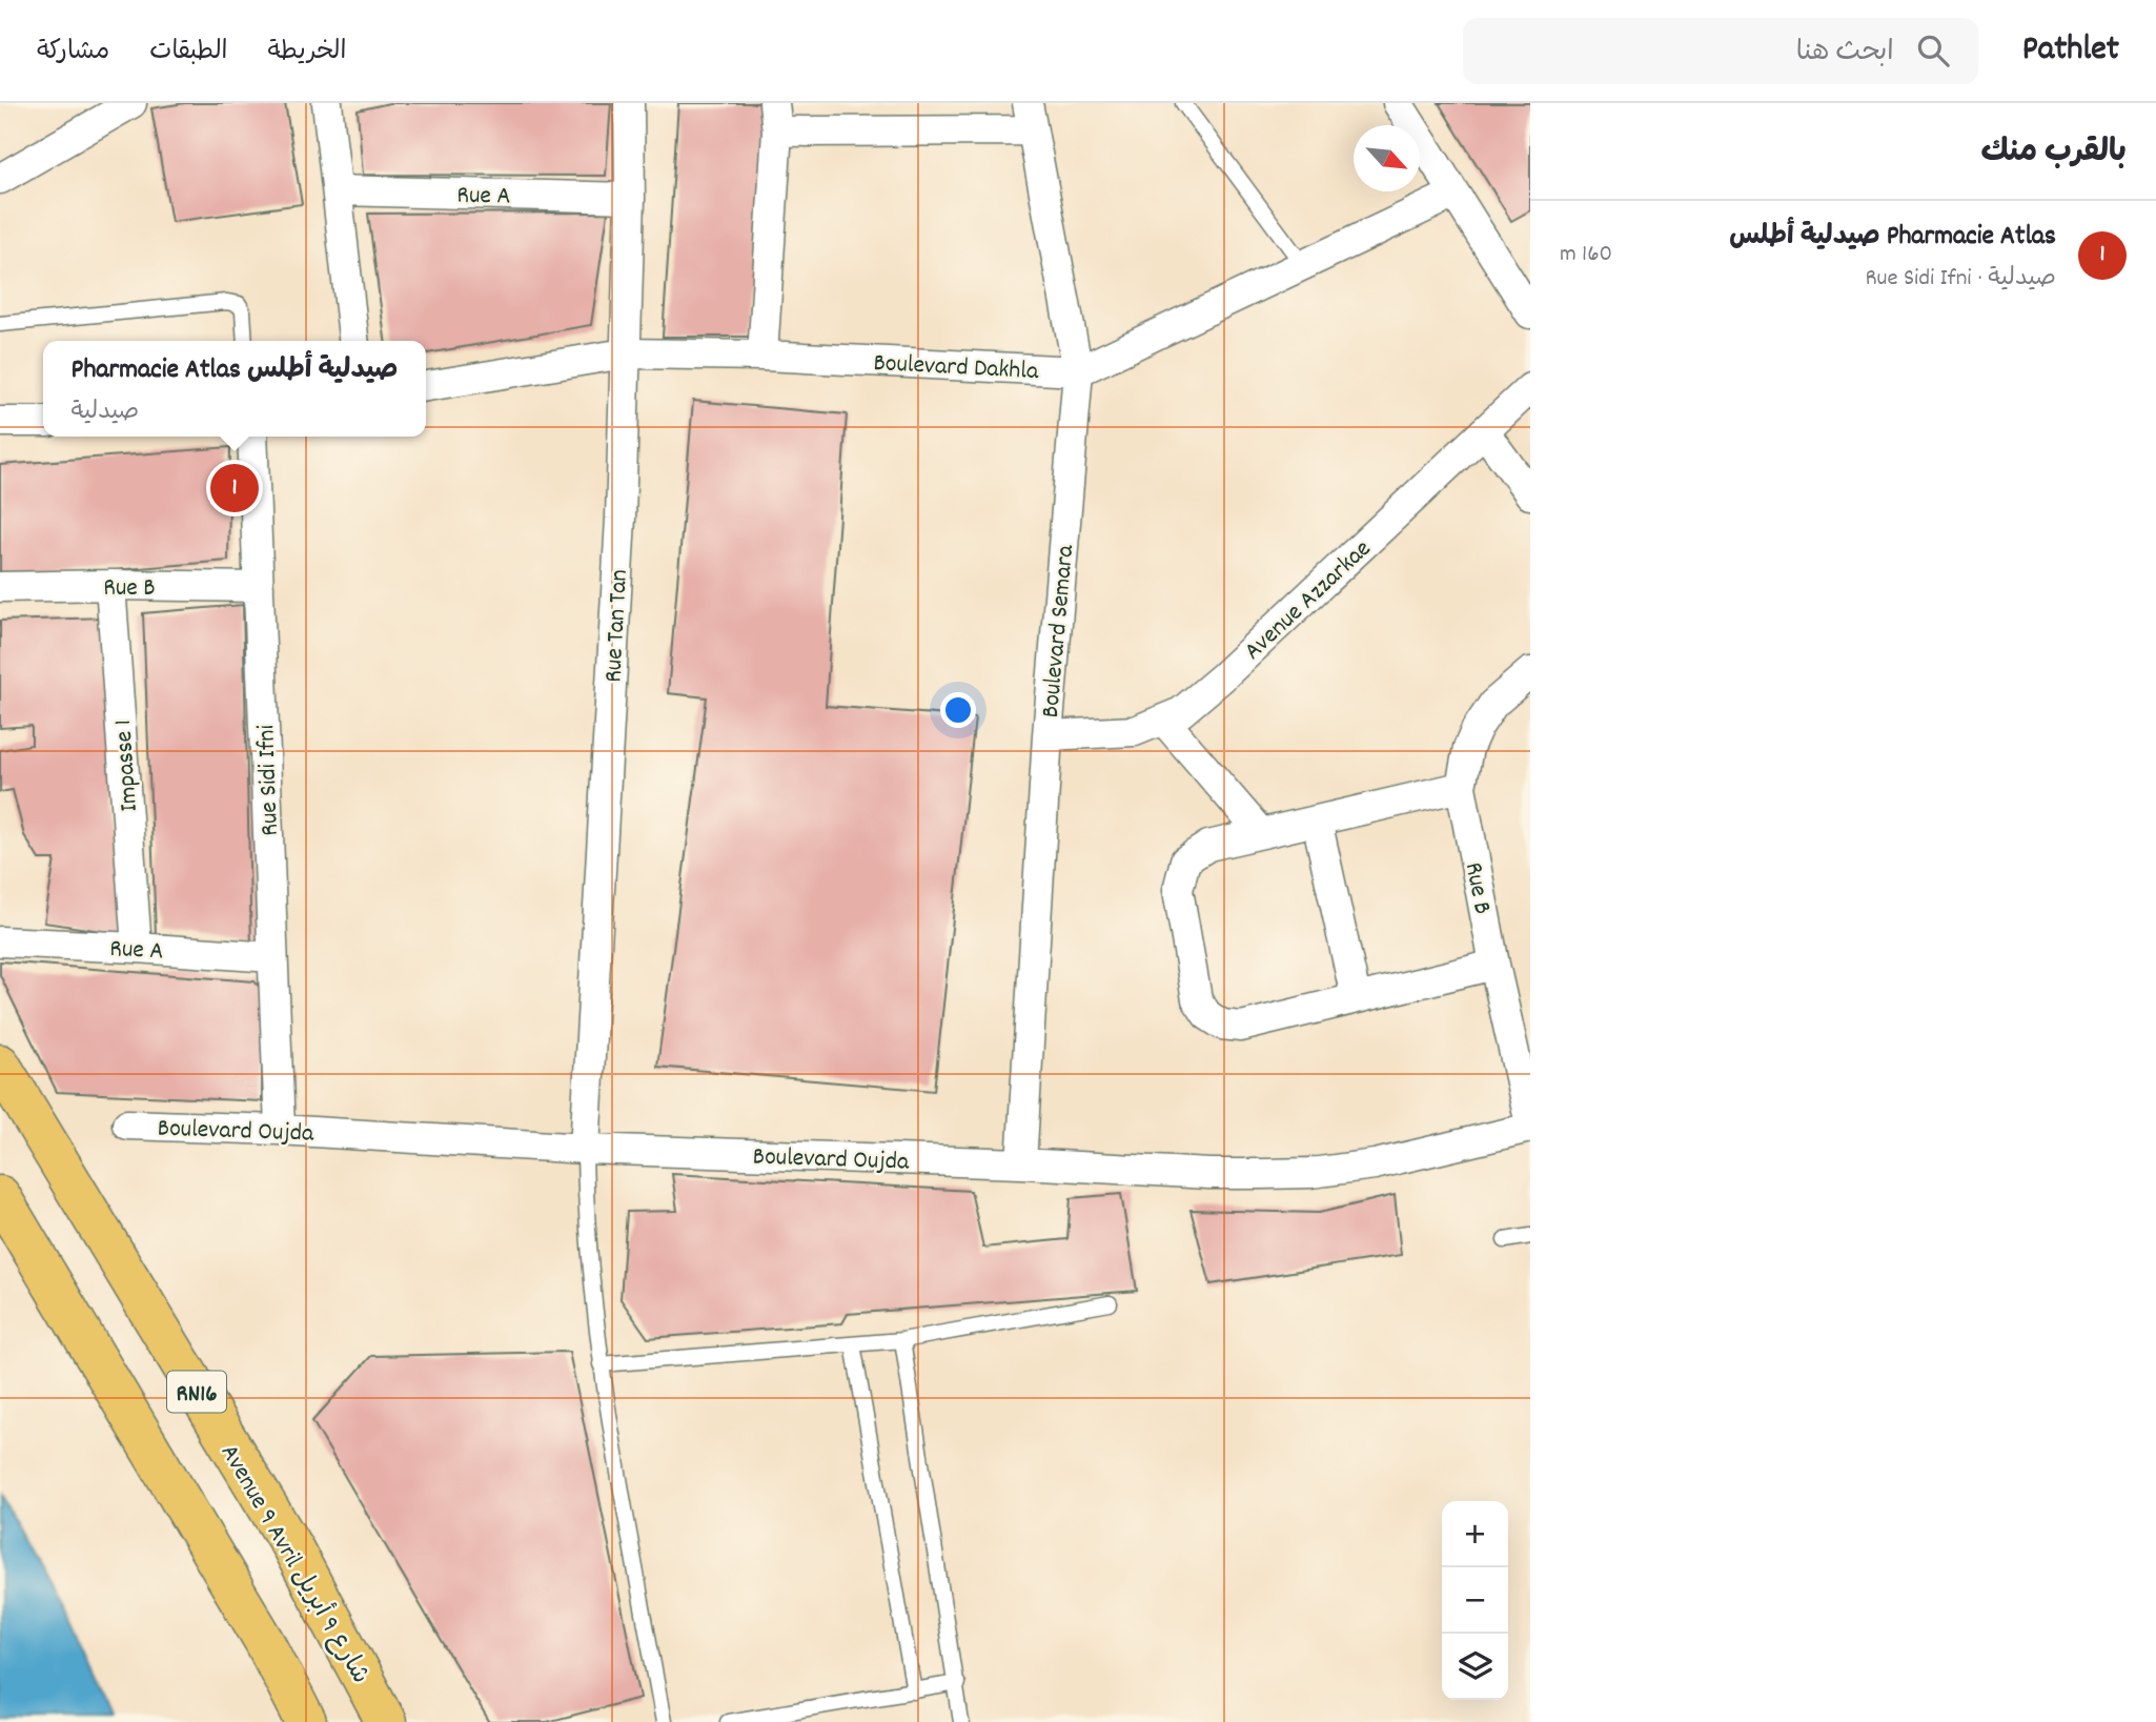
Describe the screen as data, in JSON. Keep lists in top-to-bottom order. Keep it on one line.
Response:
{"streets":{"highway":["RN16","Avenue 9 Avril شارع 9 أبريل"],"street":["Rue A","Boulevard Dakhla","Rue B","Avenue Azzarkae","Rue Tan Tan","Boulevard Semara","Impasse 1","Rue Sidi Ifni","Boulevard Oujda"]},"crossings":[["Rue A","Rue Tan Tan"],["Rue A","Impasse 1"],["Rue A","Rue Sidi Ifni"],["Boulevard Dakhla","Rue Tan Tan"],["Boulevard Dakhla","Boulevard Semara"],["Rue B","Impasse 1"],["Rue B","Rue Sidi Ifni"],["Rue B","Boulevard Oujda"],["Avenue Azzarkae","Boulevard Semara"],["Rue Tan Tan","Boulevard Oujda"],["Boulevard Semara","Boulevard Oujda"],["Rue Sidi Ifni","Boulevard Oujda"]],"north":"bottom right","page":{"header":"Pathlet","search":"ابحث هنا","nav":["الخريطة","الطبقات","مشاركة"],"heading":"بالقرب منك","list":[{"mark":"1","name":"Pharmacie Atlas صيدلية أطلس","note":"صيدلية · Rue Sidi Ifni","value":"160 m"}],"popup":["Pharmacie Atlas صيدلية أطلس","صيدلية"],"pins":"1","map_buttons":["+","−"]}}
